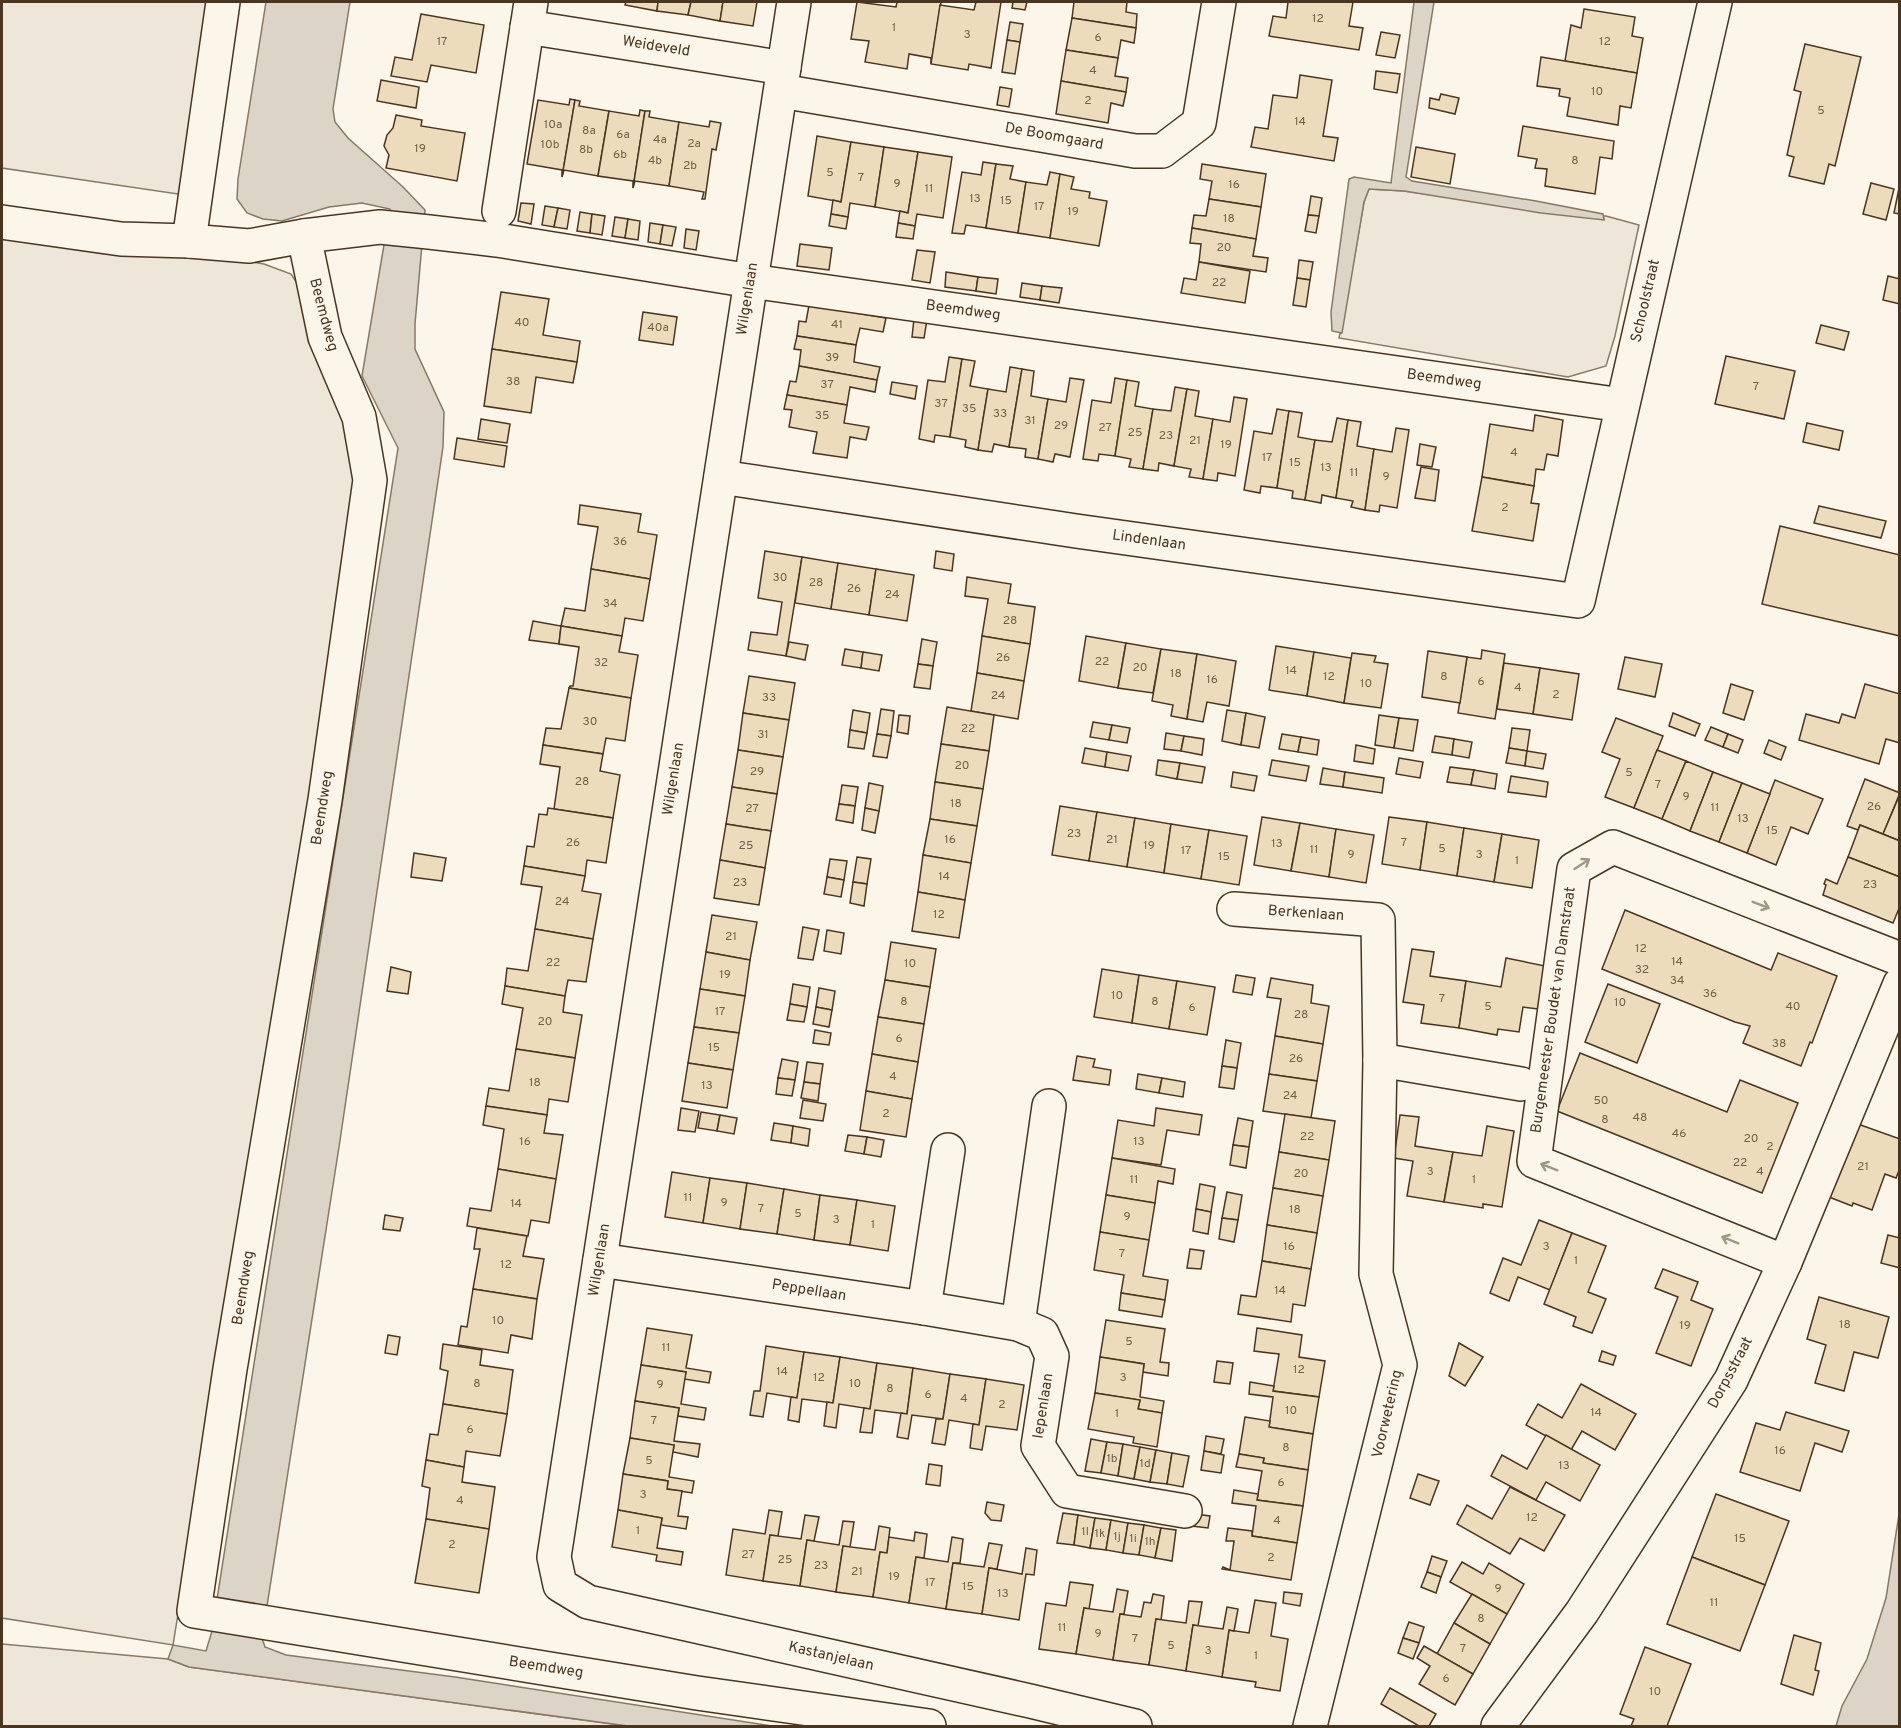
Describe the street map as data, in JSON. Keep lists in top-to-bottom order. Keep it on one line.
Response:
{"streets":{"street":["Weideveld","De Boomgaard","Wilgenlaan","Schoolstraat","Beemdweg","Lindenlaan","Berkenlaan","Burgemeester Boudet van Damstraat","Peppellaan","Dorpsstraat","Iepenlaan","Voorwetering","Kastanjelaan"]},"crossings":[["Weideveld","De Boomgaard"],["Weideveld","Wilgenlaan"],["De Boomgaard","Wilgenlaan"],["Wilgenlaan","Beemdweg"],["Wilgenlaan","Lindenlaan"],["Wilgenlaan","Peppellaan"],["Wilgenlaan","Kastanjelaan"],["Schoolstraat","Beemdweg"],["Schoolstraat","Lindenlaan"],["Berkenlaan","Voorwetering"],["Burgemeester Boudet van Damstraat","Dorpsstraat"],["Peppellaan","Iepenlaan"]],"house_numbers":["12","1","3","6","17","12","4","10","2","5","14","10a","8a","6a","4a","2a","10b","19","8b","6b","4b","8","2b","5","7","9","16","11","13","15","17","19","18","20","22","40","41","40a","39","38","37","7","37","35","33","35","31","29","27","25","23","21","19","4","17","15","13","11","9","2","36","30","28","26","24","34","28","26","22","32","20","14","18","12","8","16","6","10","4","2","24","33","30","22","31","20","29","5","28","7","9","18","26","11","27","13","15","23","16","21","26","7","13","25","19","5","11","17","9","3","15","1","14","23","23","24","12","21","12","14","22","10","32","19","34","36","10","7","8","8","10","5","40","6","17","28","20","6","38","15","26","4","18","13","24","50","2","48","8","46","22","20","16","13","2","22","21","3","4","20","11","1","11","9","14","7","18","5","9","3","1","16","3","7","1","12","14","10","18","19","5","11","12","14","12","3","8","10","9","8","6","4","2","10","14","1","7","6","8","16","1b","5","1d","13","6","3","4","12","4","1","1l","1k","1j","1i","15","1h","2","27","2","25","23","21","19","17","15","9","13","11","8","11","9","7","5","7","3","1","6","10"]}
